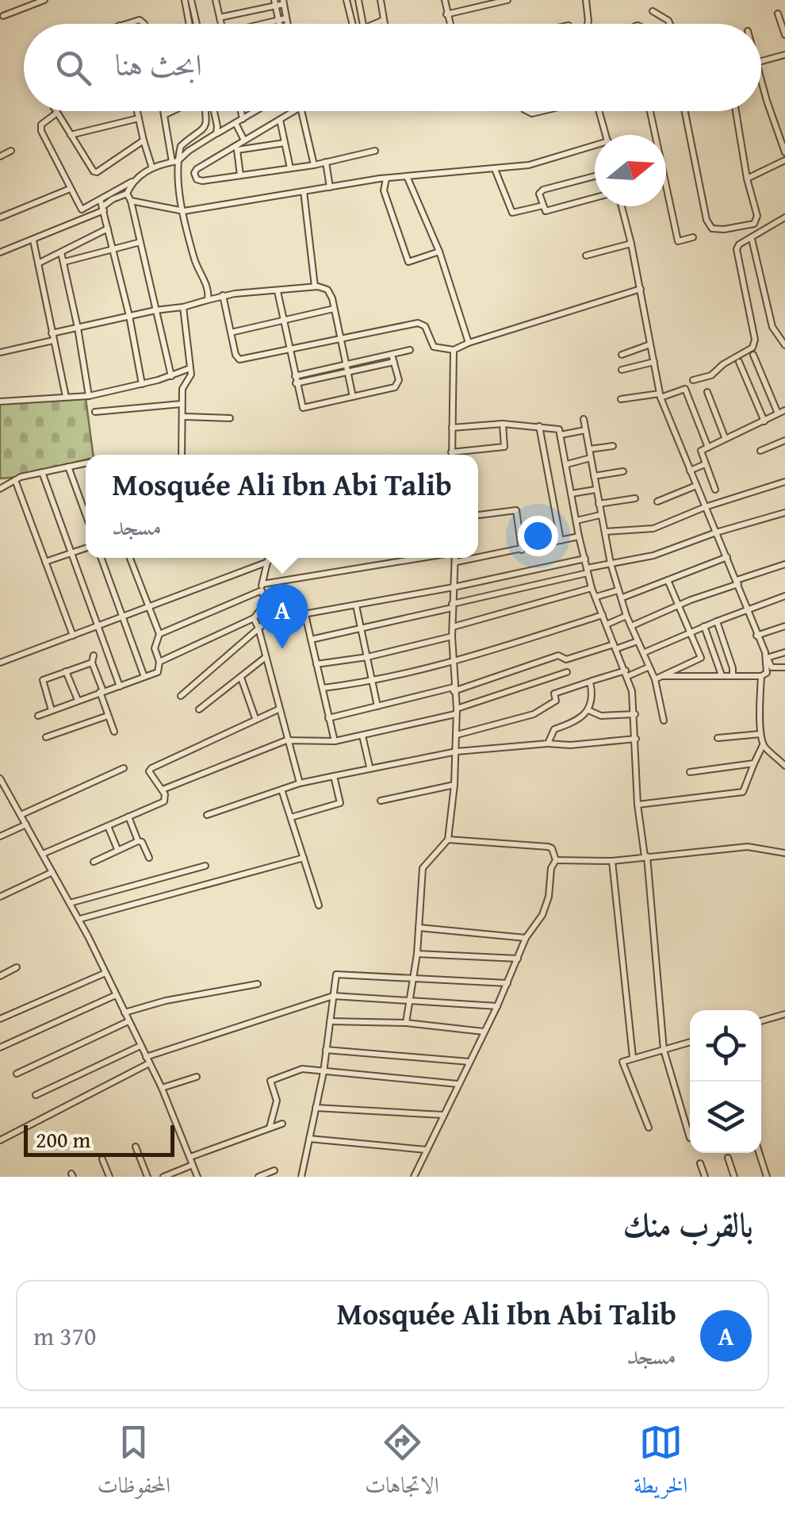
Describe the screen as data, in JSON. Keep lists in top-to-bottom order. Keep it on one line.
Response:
{"scale_bar":"200 m","north":"right","page":{"search":"ابحث هنا","popup":["Mosquée Ali Ibn Abi Talib","مسجد"],"pins":"A","scale":"200 m","heading":"بالقرب منك","list":[{"mark":"A","name":"Mosquée Ali Ibn Abi Talib","note":"مسجد","value":"370 m"}],"nav":["الخريطة","الاتجاهات","المحفوظات"]}}
